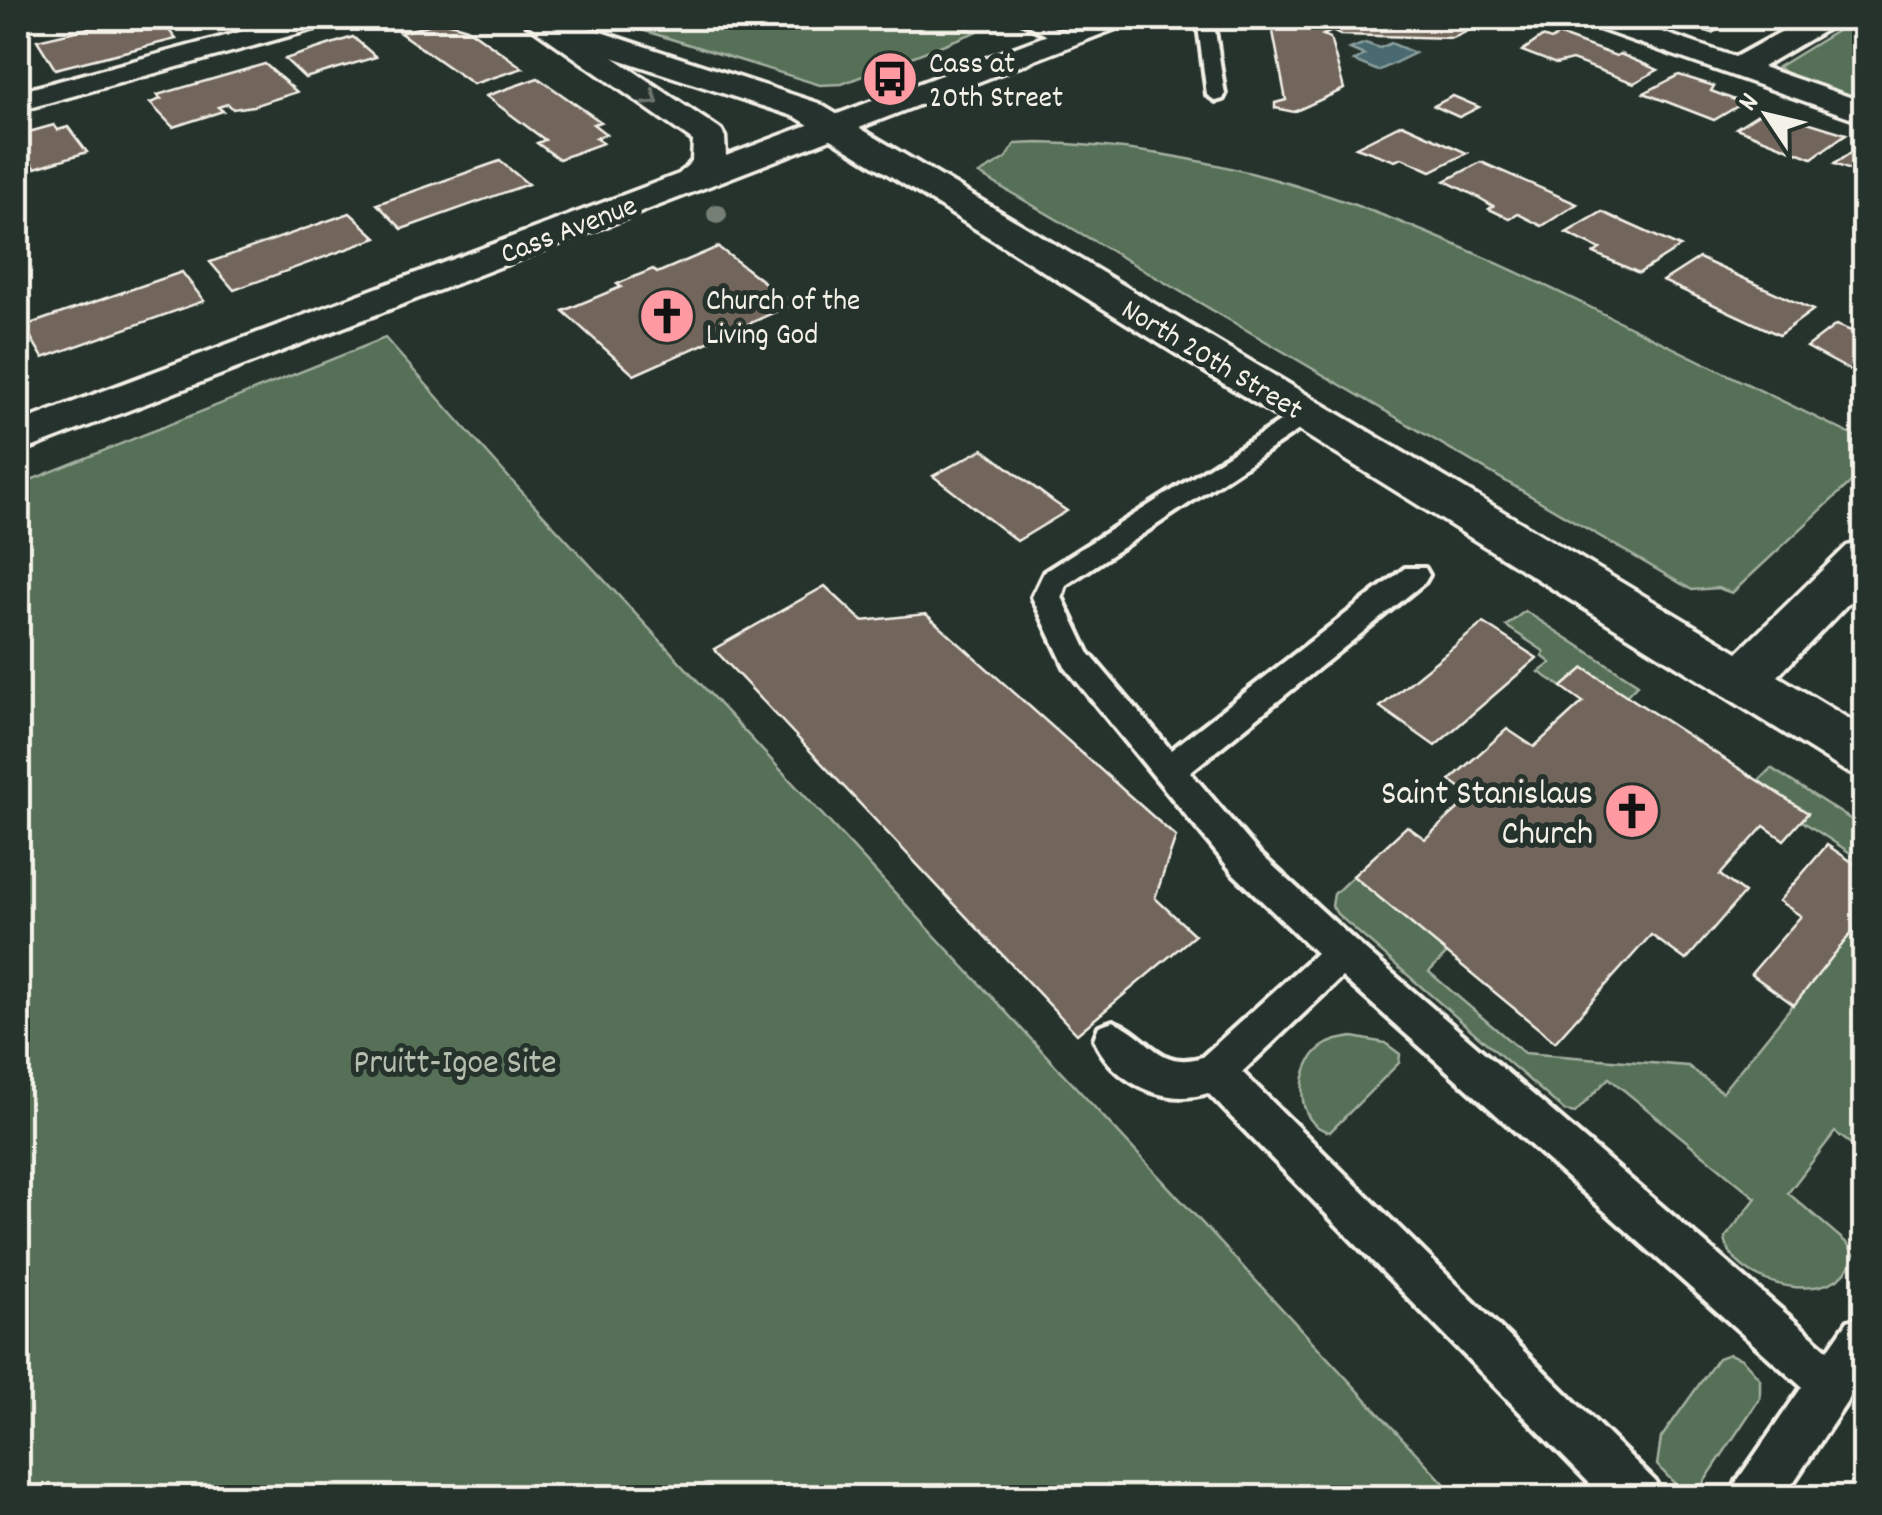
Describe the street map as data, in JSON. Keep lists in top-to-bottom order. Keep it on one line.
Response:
{"streets":{"street":["Cass Avenue","North 20th Street"]},"crossings":[["Cass Avenue","North 20th Street"]],"parks":["Pruitt-Igoe Site"],"places":{"bus stop":["Cass at 20th Street"],"church":["Church of the Living God","Saint Stanislaus Church"]},"north":"top left"}
